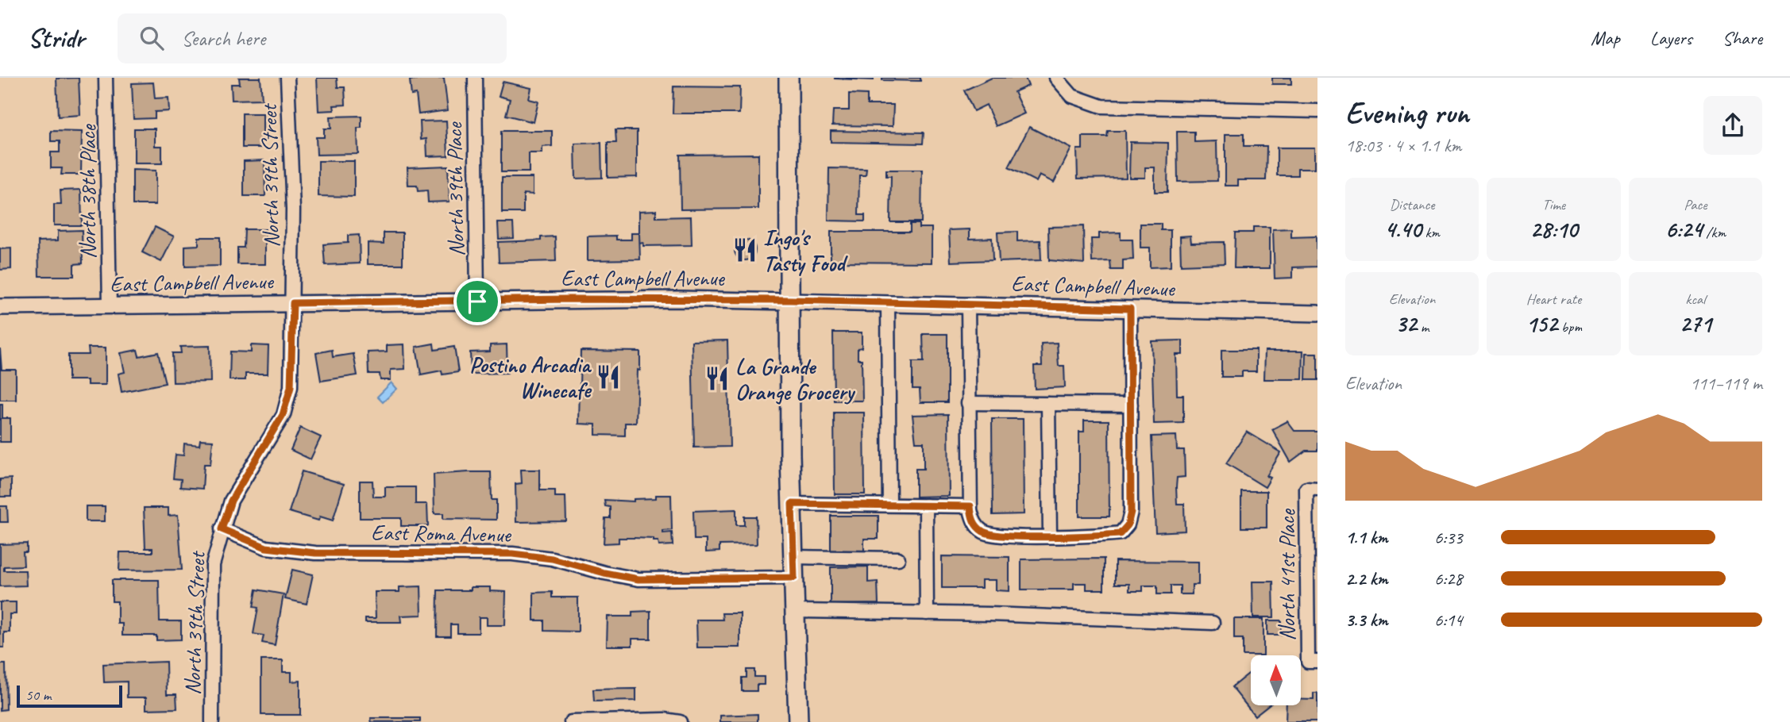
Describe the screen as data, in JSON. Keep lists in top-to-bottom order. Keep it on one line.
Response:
{"streets":{"street":["North 39th Street","North 39th Place","North 38th Place","East Campbell Avenue","East Roma Avenue","North 41st Place"]},"crossings":[["North 39th Street","East Campbell Avenue"],["North 39th Street","East Roma Avenue"],["North 39th Place","East Campbell Avenue"],["North 38th Place","East Campbell Avenue"]],"places":{"restaurant":["Ingo's Tasty Food","Postino Arcadia Winecafe","La Grande Orange Grocery"]},"scale_bar":"50 m","north":"top","page":{"header":"Stridr","search":"Search here","nav":["Map","Layers","Share"],"heading":["Evening run","18:03 · 4 × 1.1 km"],"stats":[["Distance","4.40 km"],["Time","28:10"],["Pace","6:24 /km"],["Elevation","32 m"],["Heart rate","152 bpm"],["kcal","271"]],"chart":["Elevation","111–119 m"],"list":[{"name":"1.1 km","note":"6:33"},{"name":"2.2 km","note":"6:28"},{"name":"3.3 km","note":"6:14"}],"scale":"50 m"}}
